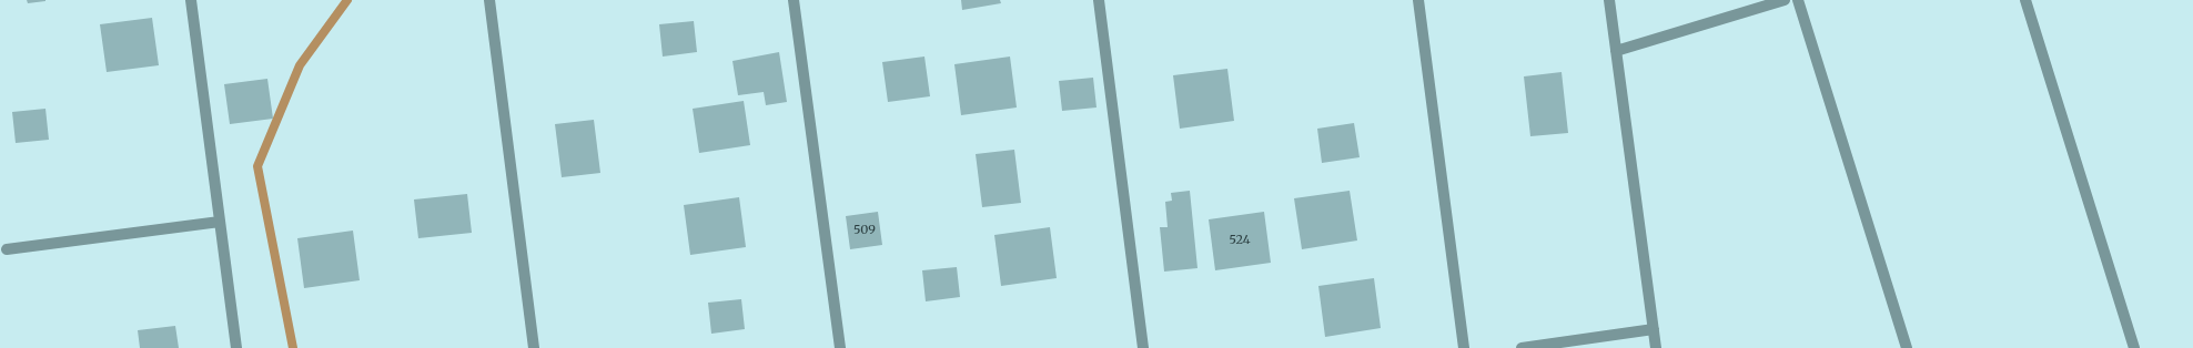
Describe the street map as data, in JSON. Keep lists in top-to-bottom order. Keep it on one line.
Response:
{"house_numbers":["509","524"]}
